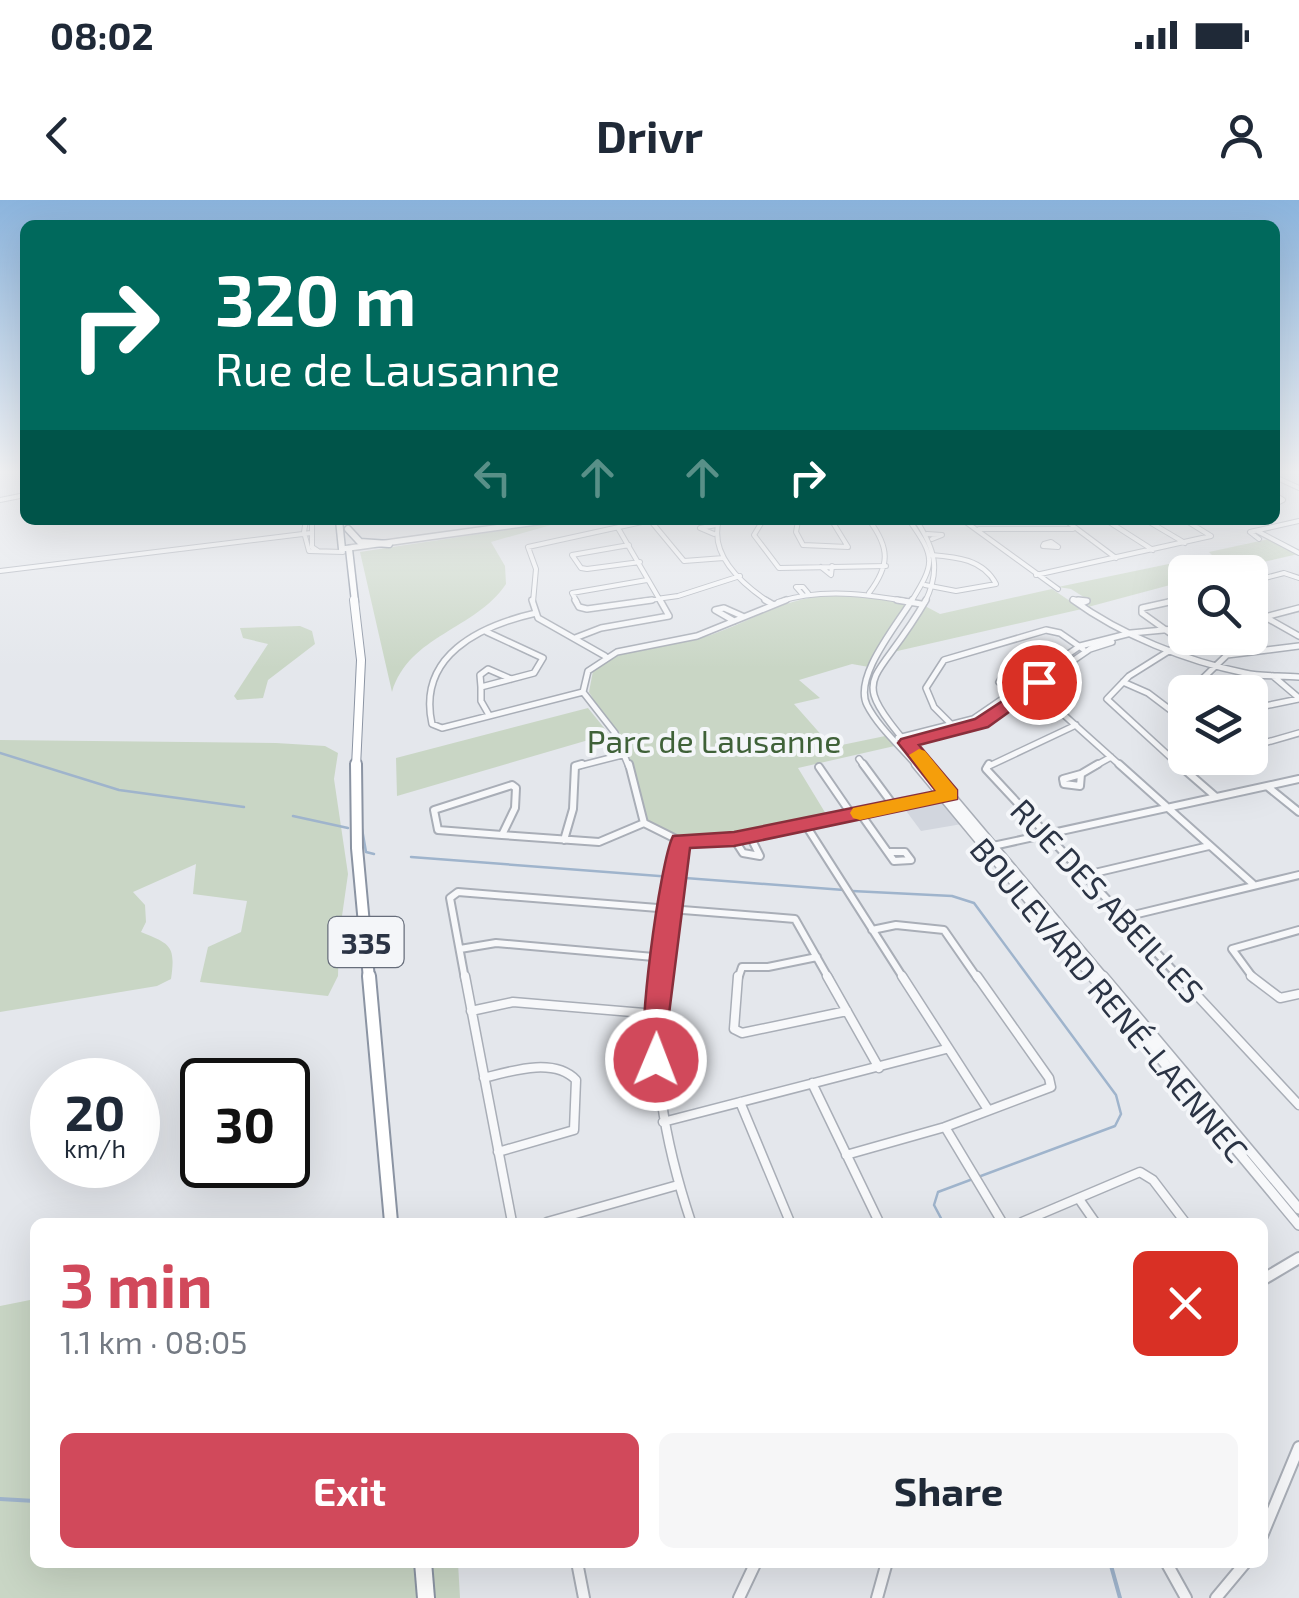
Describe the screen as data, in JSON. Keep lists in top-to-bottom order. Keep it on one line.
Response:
{"streets":{"highway":["335"],"street":["RUE DES ABEILLES","BOULEVARD RENÉ-LAENNEC"]},"parks":["Parc de Lausanne"],"page":{"status":"08:02","header":"Drivr","turn":["320 m","Rue de Lausanne"],"speed":"20 km/h","limit":"30","heading":["3 min","1.1 km · 08:05"],"buttons":["Exit","Share"]}}
